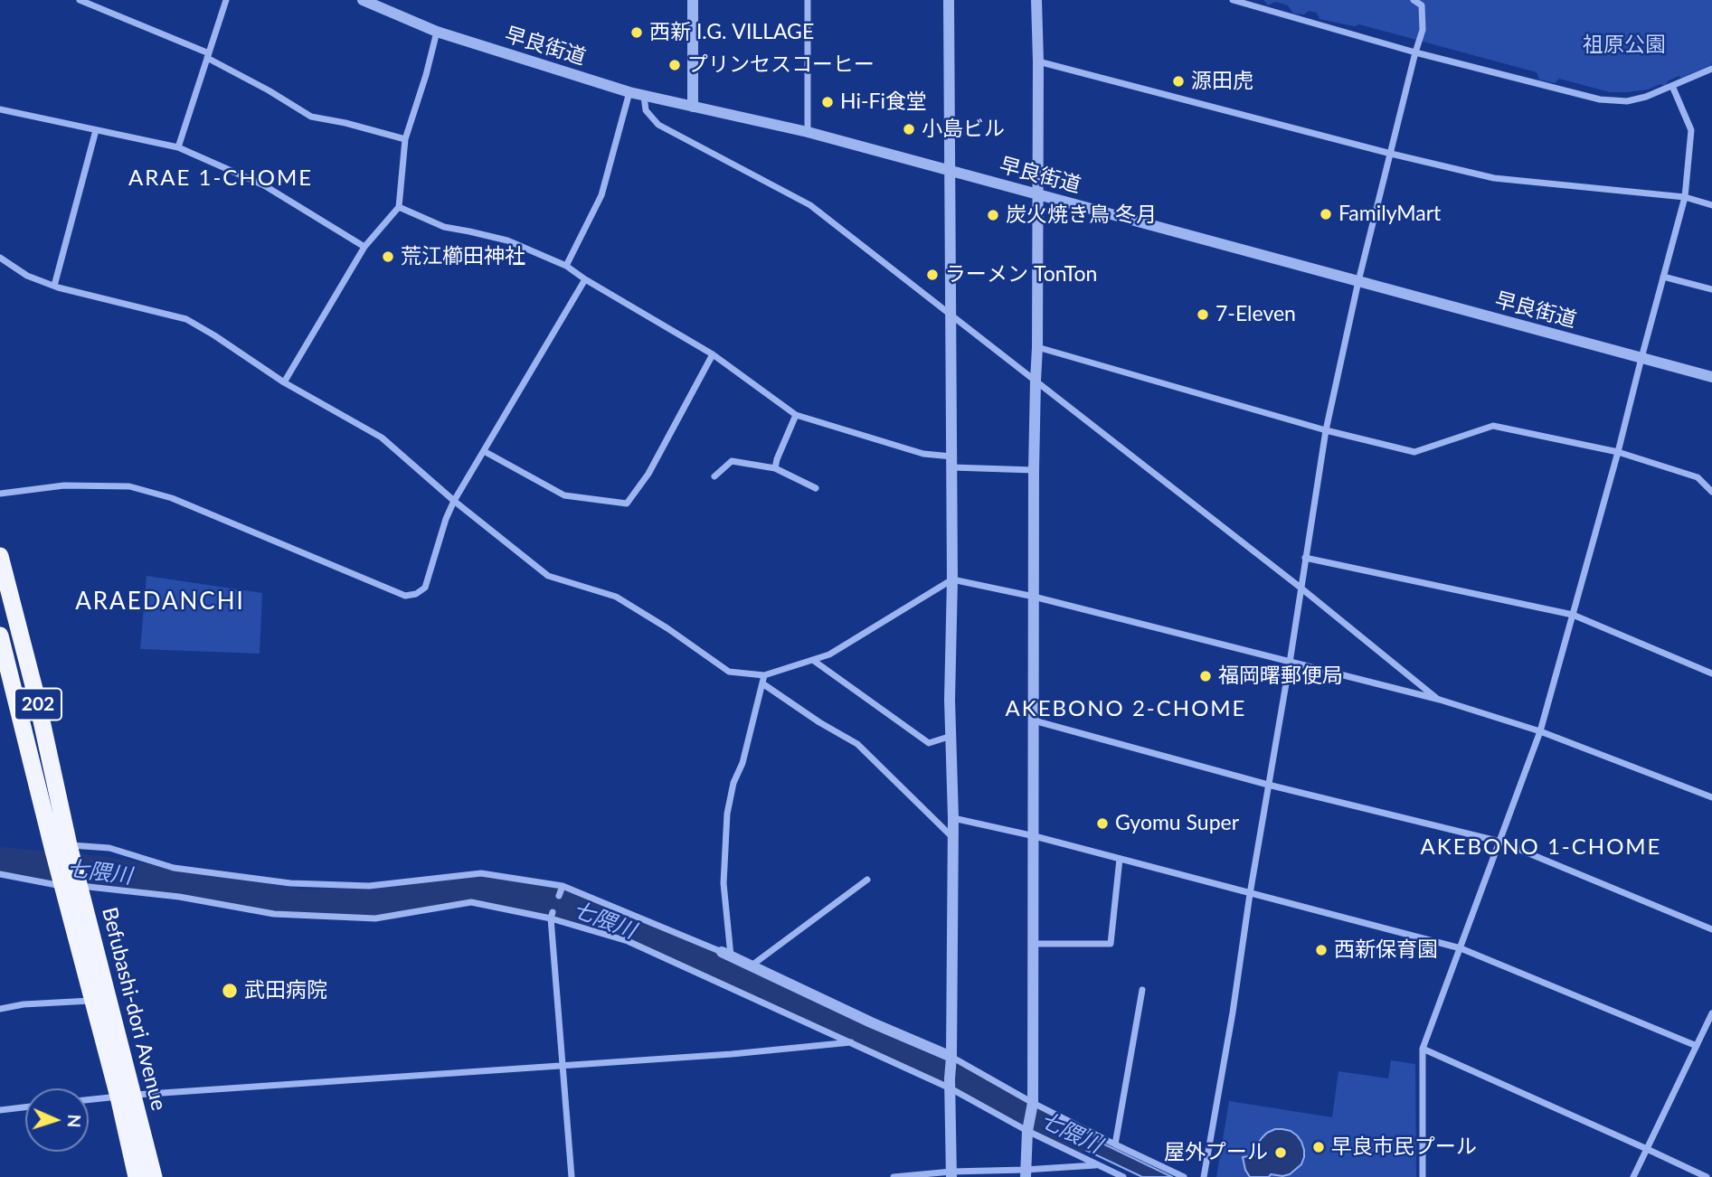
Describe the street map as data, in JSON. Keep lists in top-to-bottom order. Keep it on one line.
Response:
{"streets":{"highway":["202","Befubashi-dori Avenue"],"street":["早良街道"]},"districts":["ARAE 1-CHOME","ARAEDANCHI","AKEBONO 2-CHOME","AKEBONO 1-CHOME"],"water":["七隈川"],"parks":["祖原公園"],"places":["西新 I.G. VILLAGE","プリンセスコーヒー","源田虎","Hi-Fi食堂","小島ビル","FamilyMart","炭火焼き鳥 冬月","荒江櫛田神社","ラーメン TonTon","7-Eleven","福岡曙郵便局","Gyomu Super","西新保育園","武田病院","早良市民プール","屋外プール"],"north":"right"}
